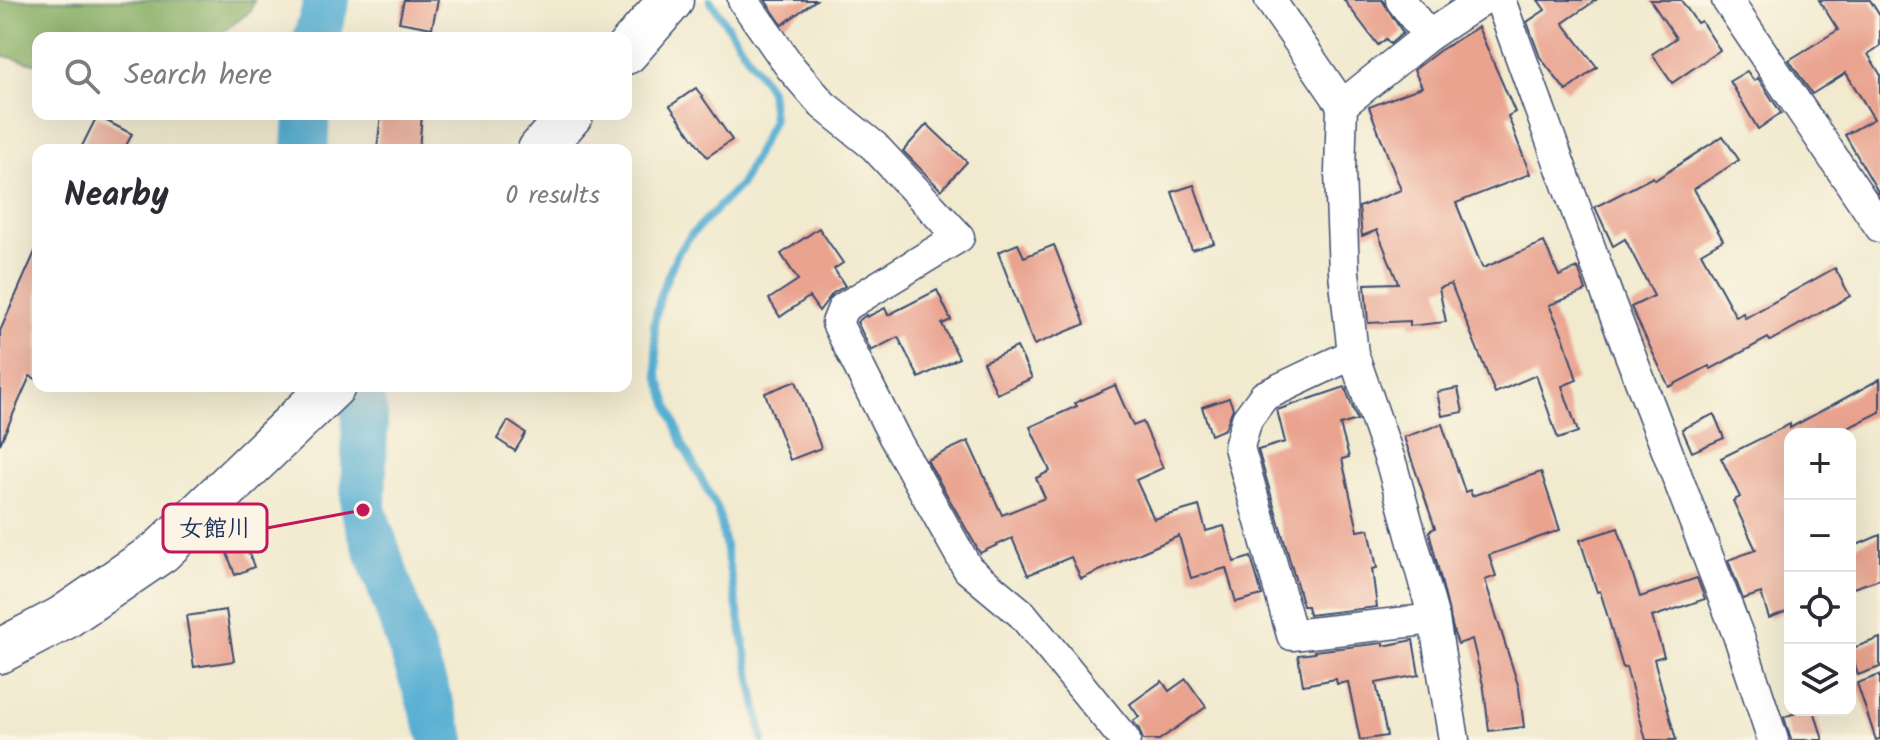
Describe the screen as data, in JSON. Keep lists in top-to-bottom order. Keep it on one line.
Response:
{"places":["女館川"],"page":{"search":"Search here","heading":["Nearby","0 results"],"map_buttons":["+","−"]}}
